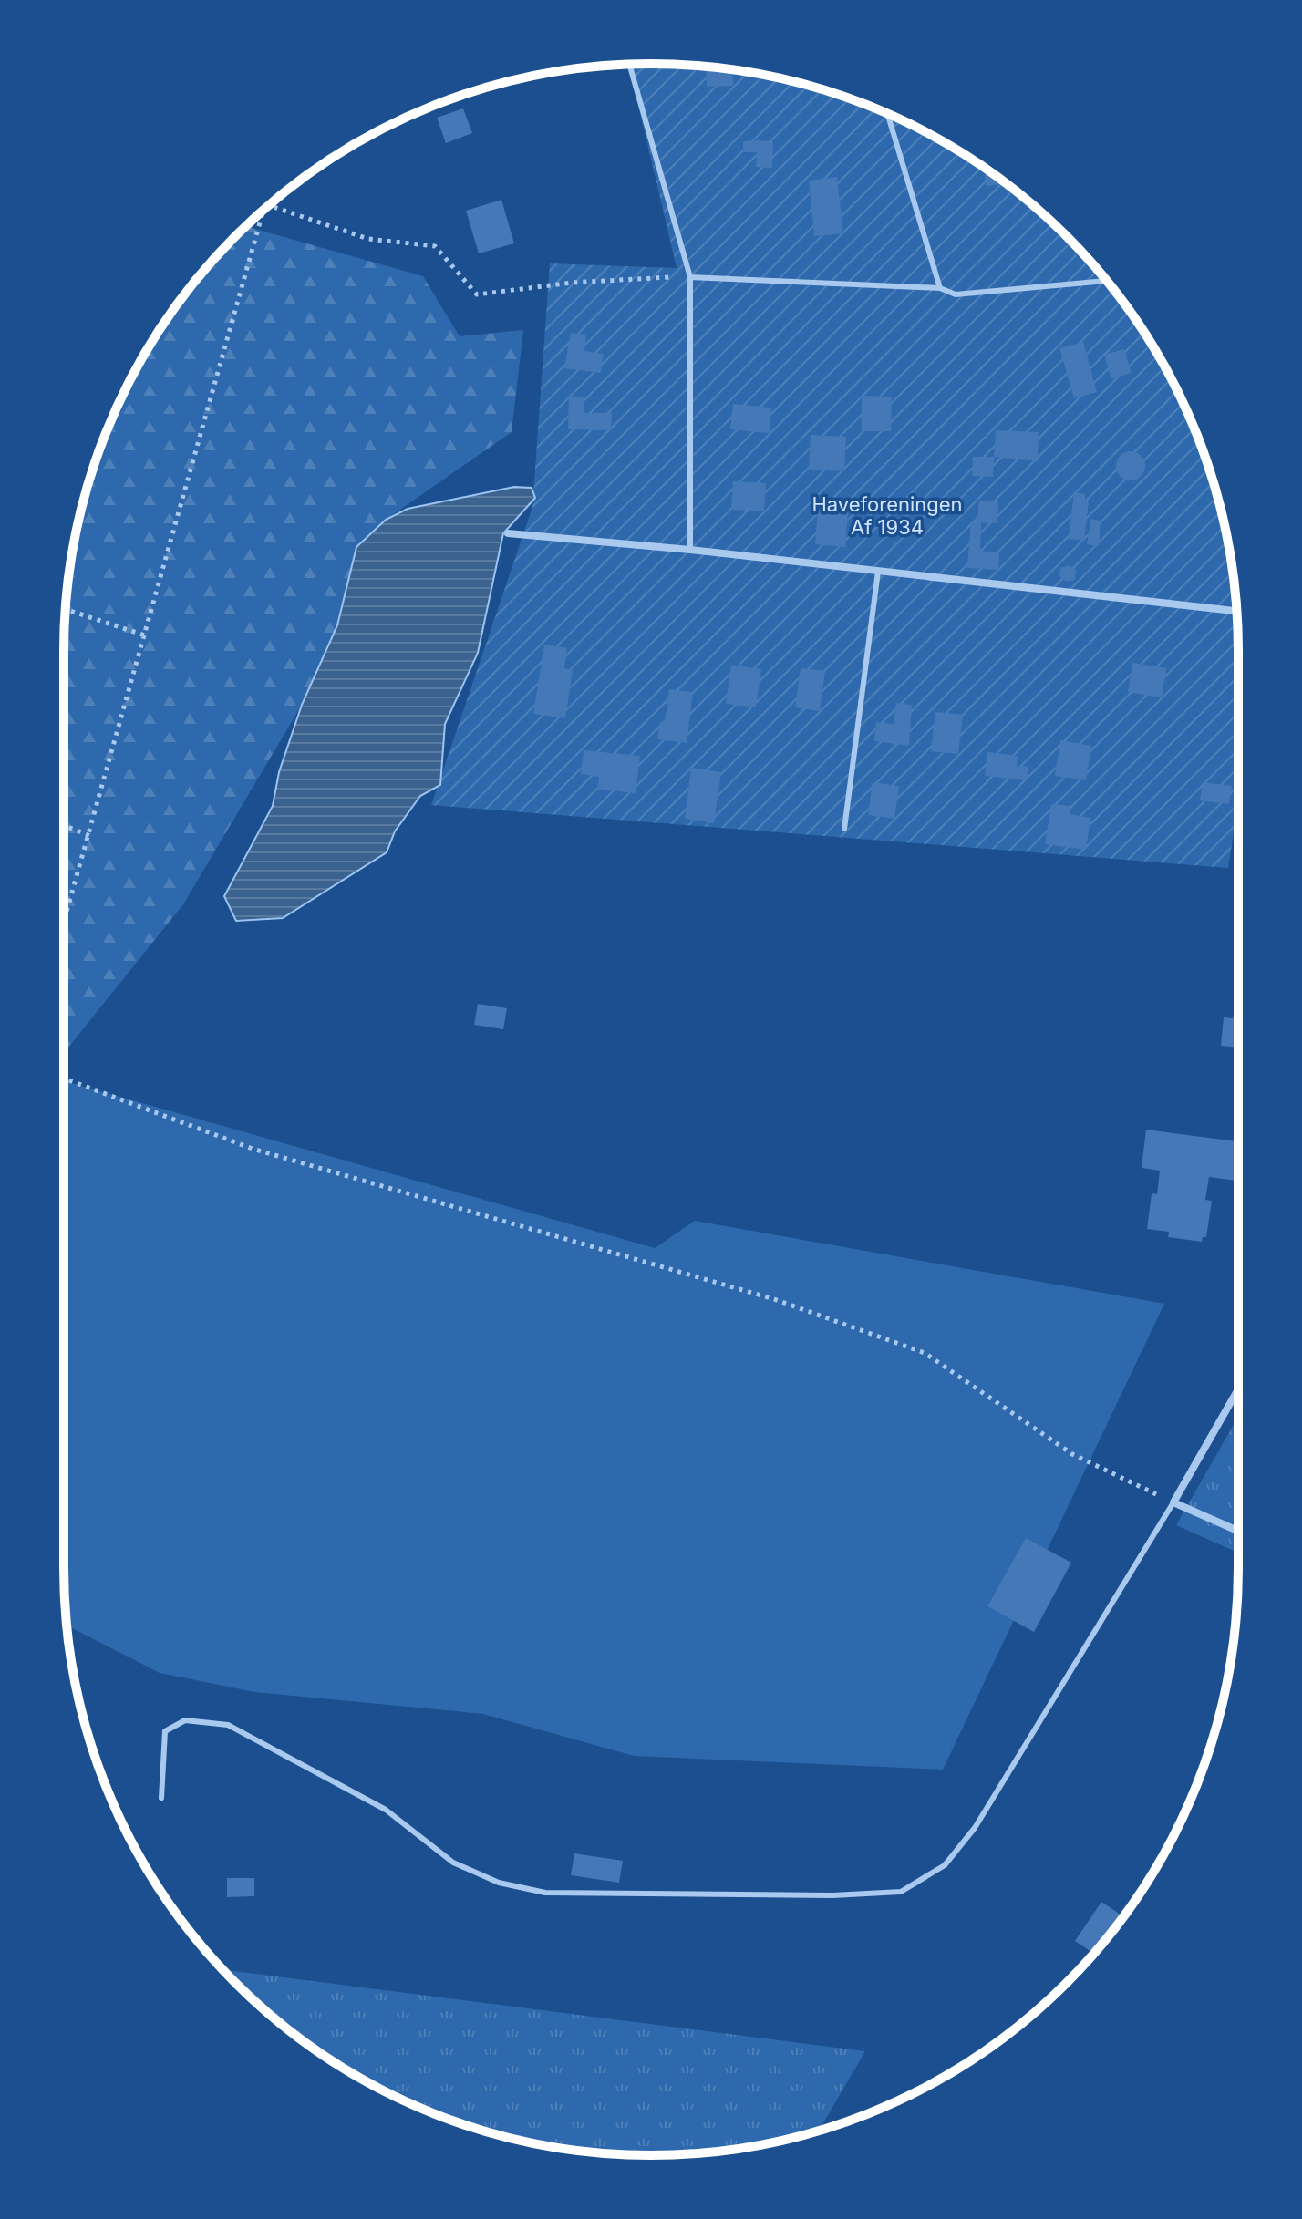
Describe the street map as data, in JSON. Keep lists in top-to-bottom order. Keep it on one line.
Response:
{"parks":["Haveforeningen Af 1934"]}
